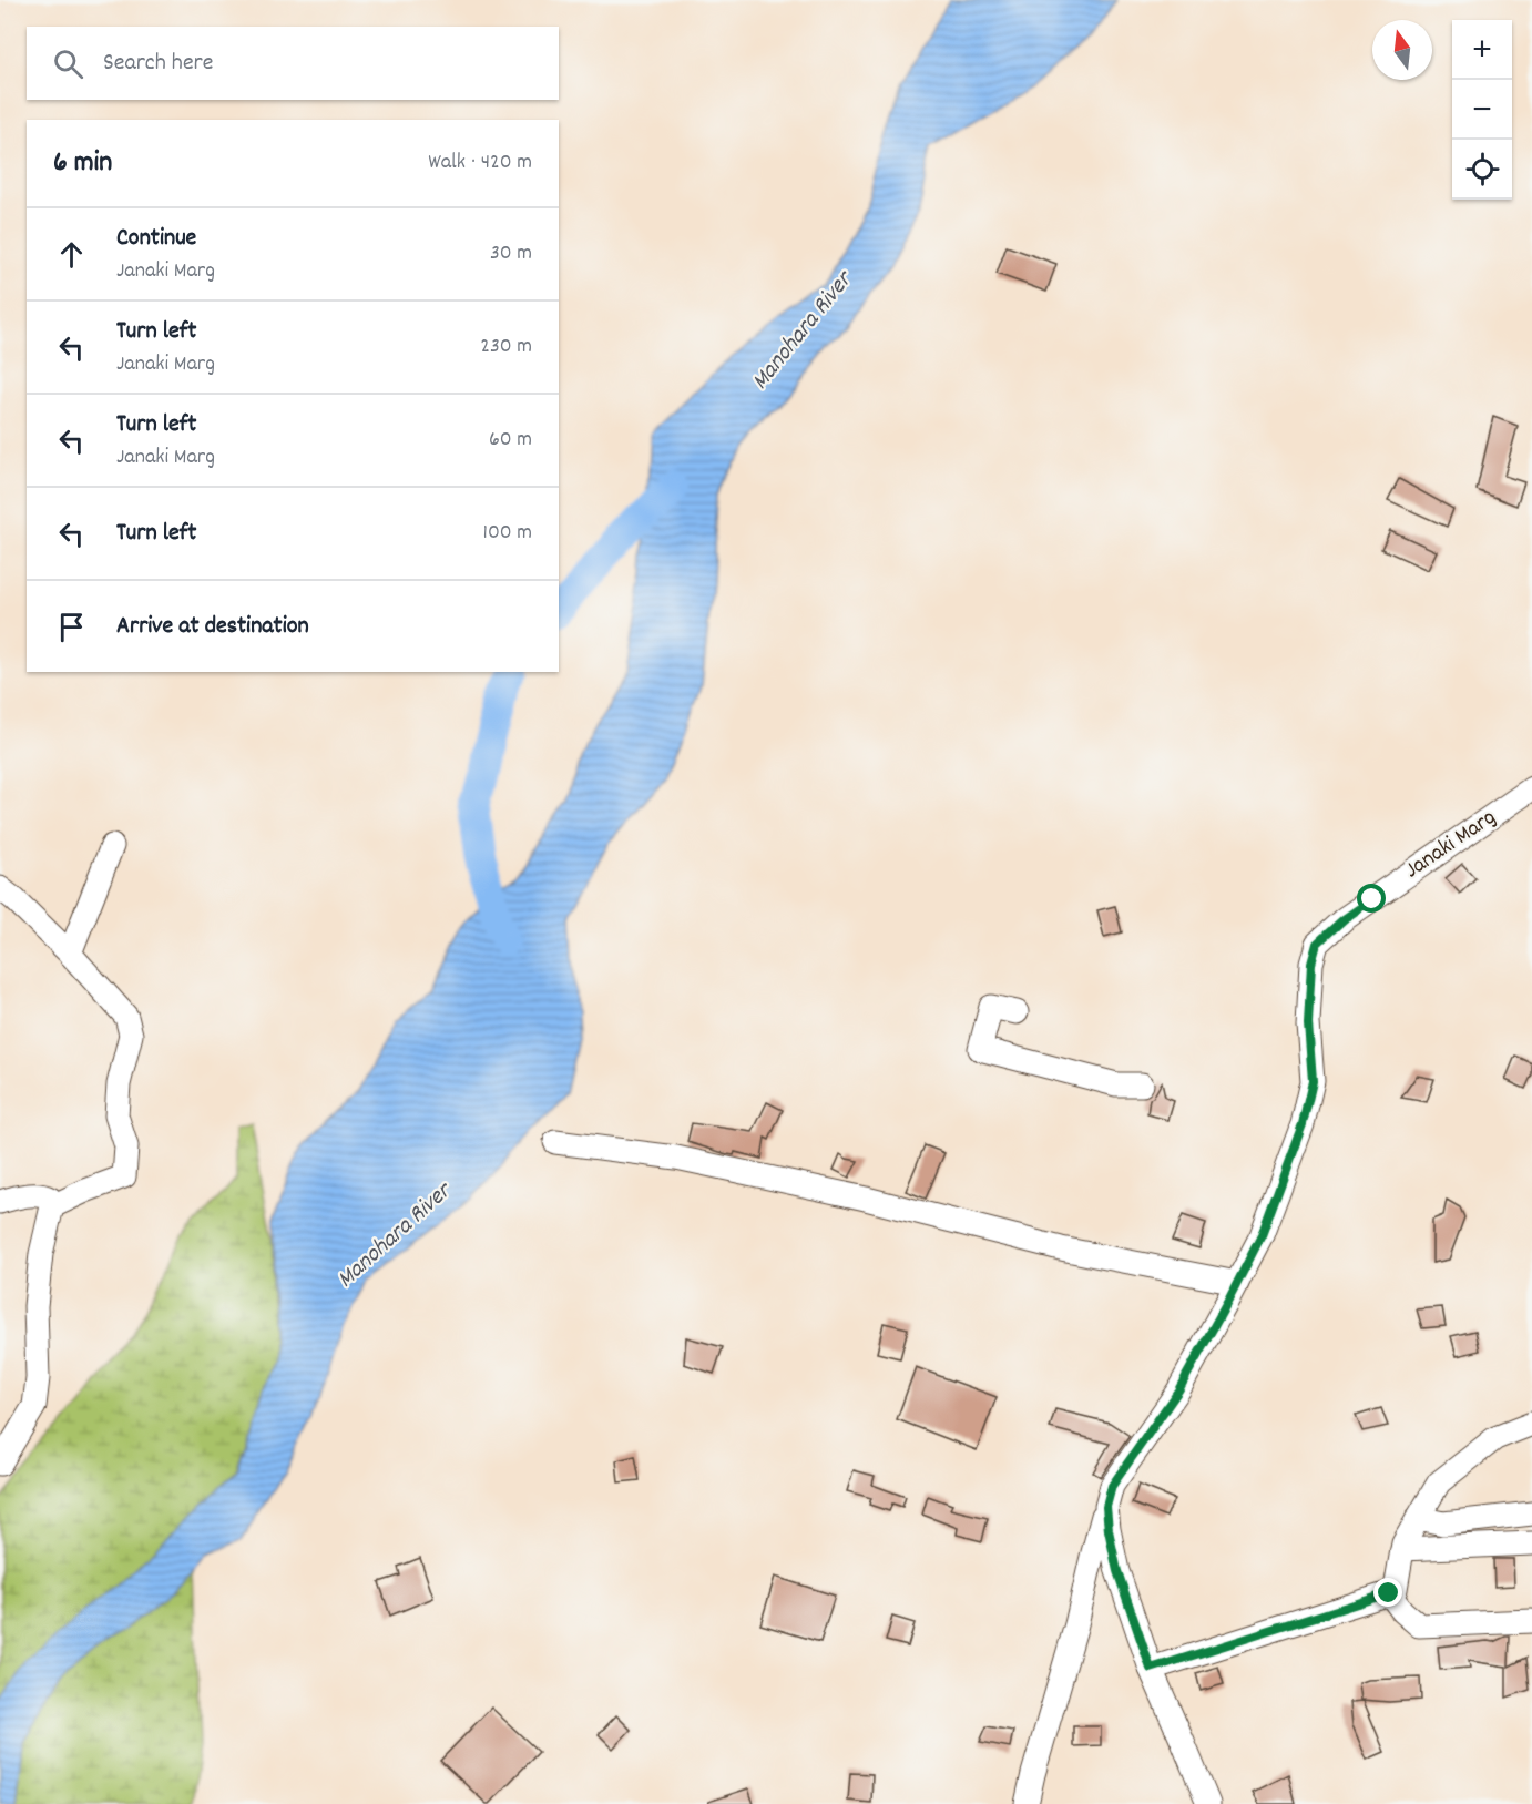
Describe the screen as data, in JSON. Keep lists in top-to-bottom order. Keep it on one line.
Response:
{"streets":{"street":["Janaki Marg"]},"water":["Manohara River"],"north":"top","page":{"map_buttons":["+","−"],"search":"Search here","heading":["6 min","Walk · 420 m"],"list":[["Continue","Janaki Marg","30 m"],["Turn left","Janaki Marg","230 m"],["Turn left","Janaki Marg","60 m"],["Turn left","100 m"],"Arrive at destination"]}}
